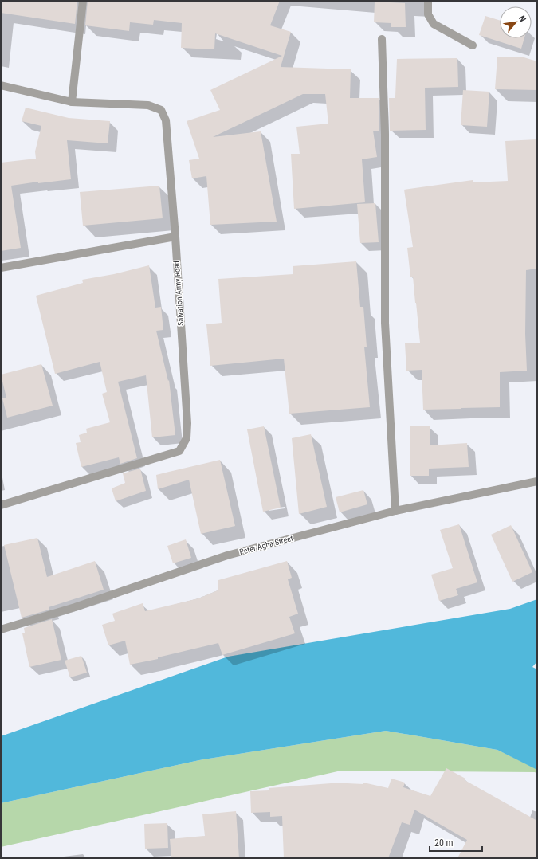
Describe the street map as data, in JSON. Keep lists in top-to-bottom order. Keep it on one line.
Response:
{"streets":{"street":["Salvation Army Road","Peter Agha Street"]},"scale_bar":"20 m","north":"top right"}
